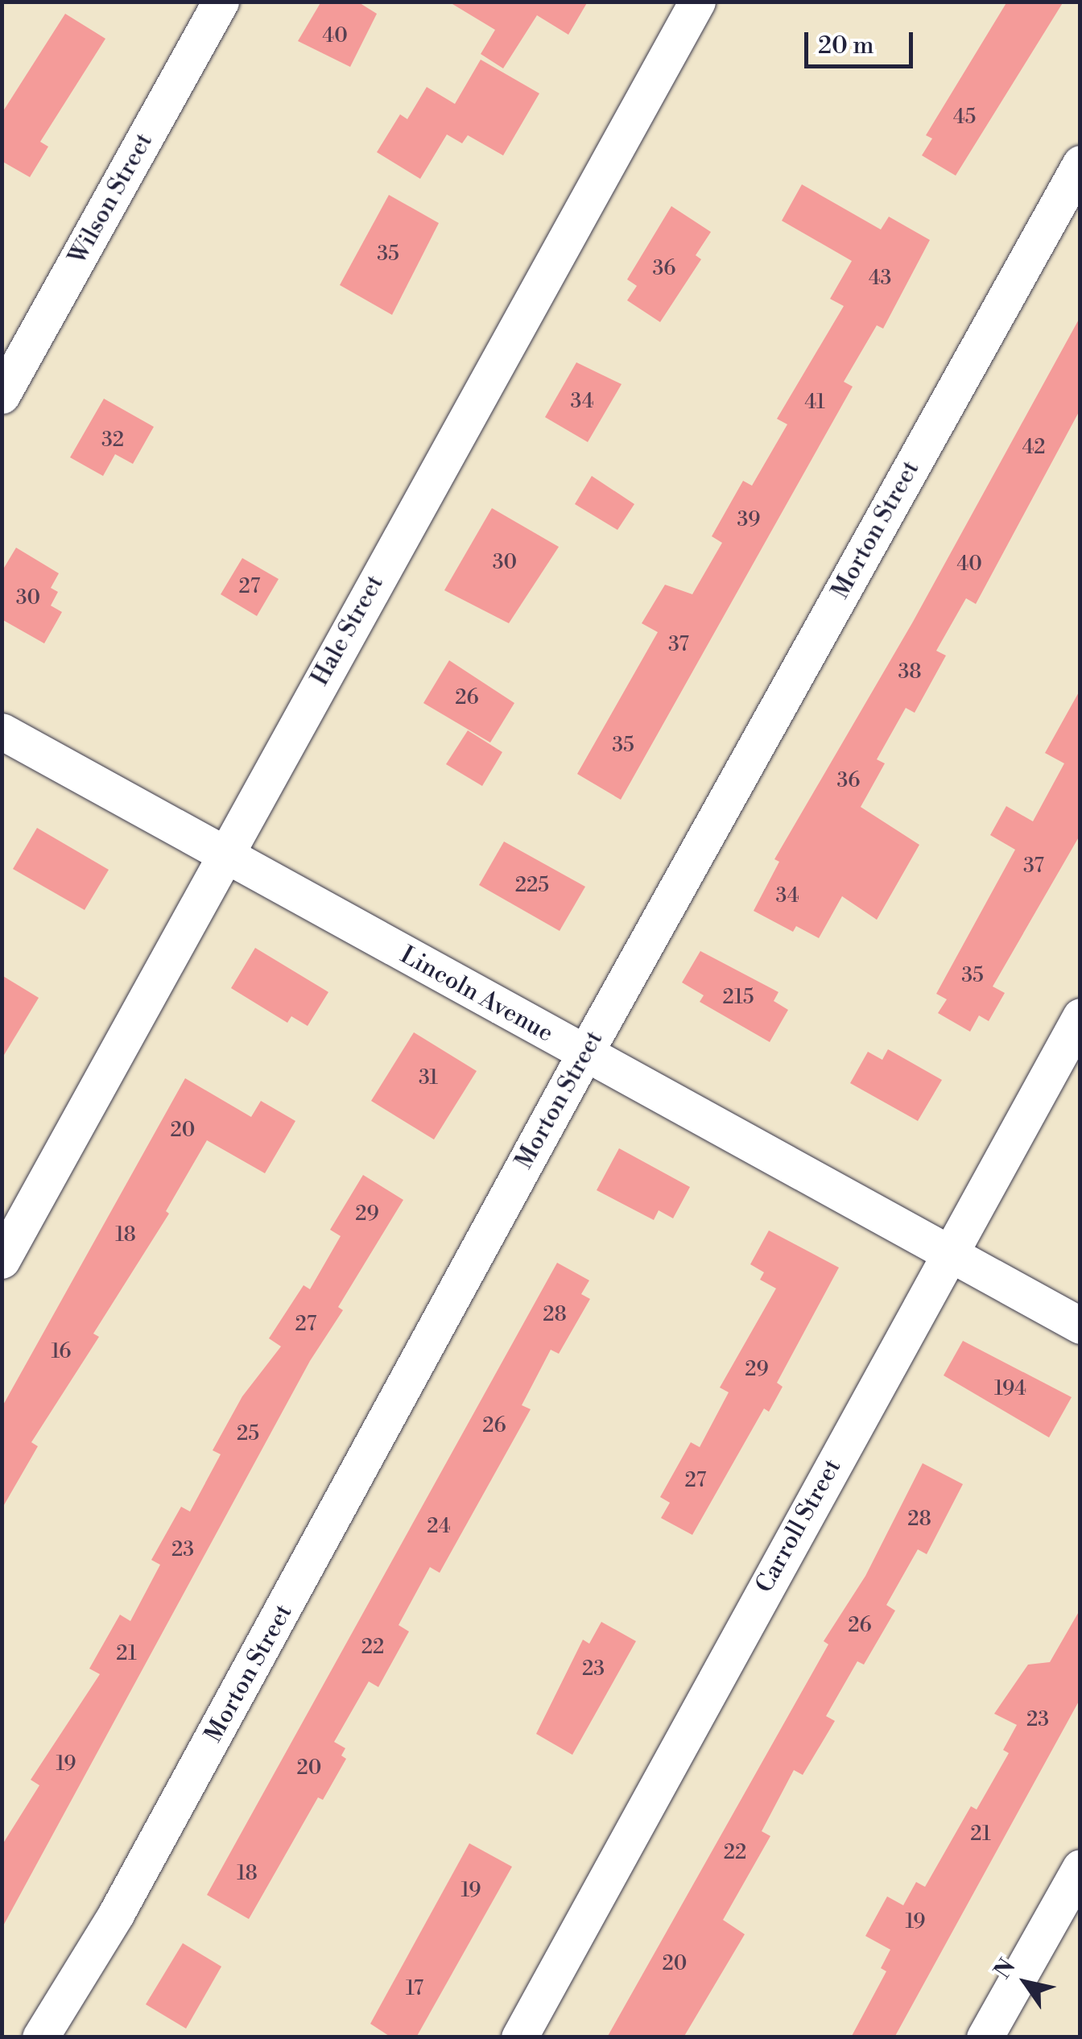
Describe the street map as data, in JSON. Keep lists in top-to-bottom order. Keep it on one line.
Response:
{"streets":{"street":["Wilson Street","Morton Street","Hale Street","Lincoln Avenue","Carroll Street"]},"crossings":[["Morton Street","Lincoln Avenue"],["Hale Street","Lincoln Avenue"],["Lincoln Avenue","Carroll Street"]],"house_numbers":["40","45","35","36","43","34","41","32","42","39","30","40","27","30","37","38","26","35","36","37","225","34","35","215","31","20","29","18","28","27","16","29","194","26","25","27","28","24","23","26","22","21","23","23","19","20","21","22","18","19","19","20","17"],"scale_bar":"20 m","north":"top left"}
